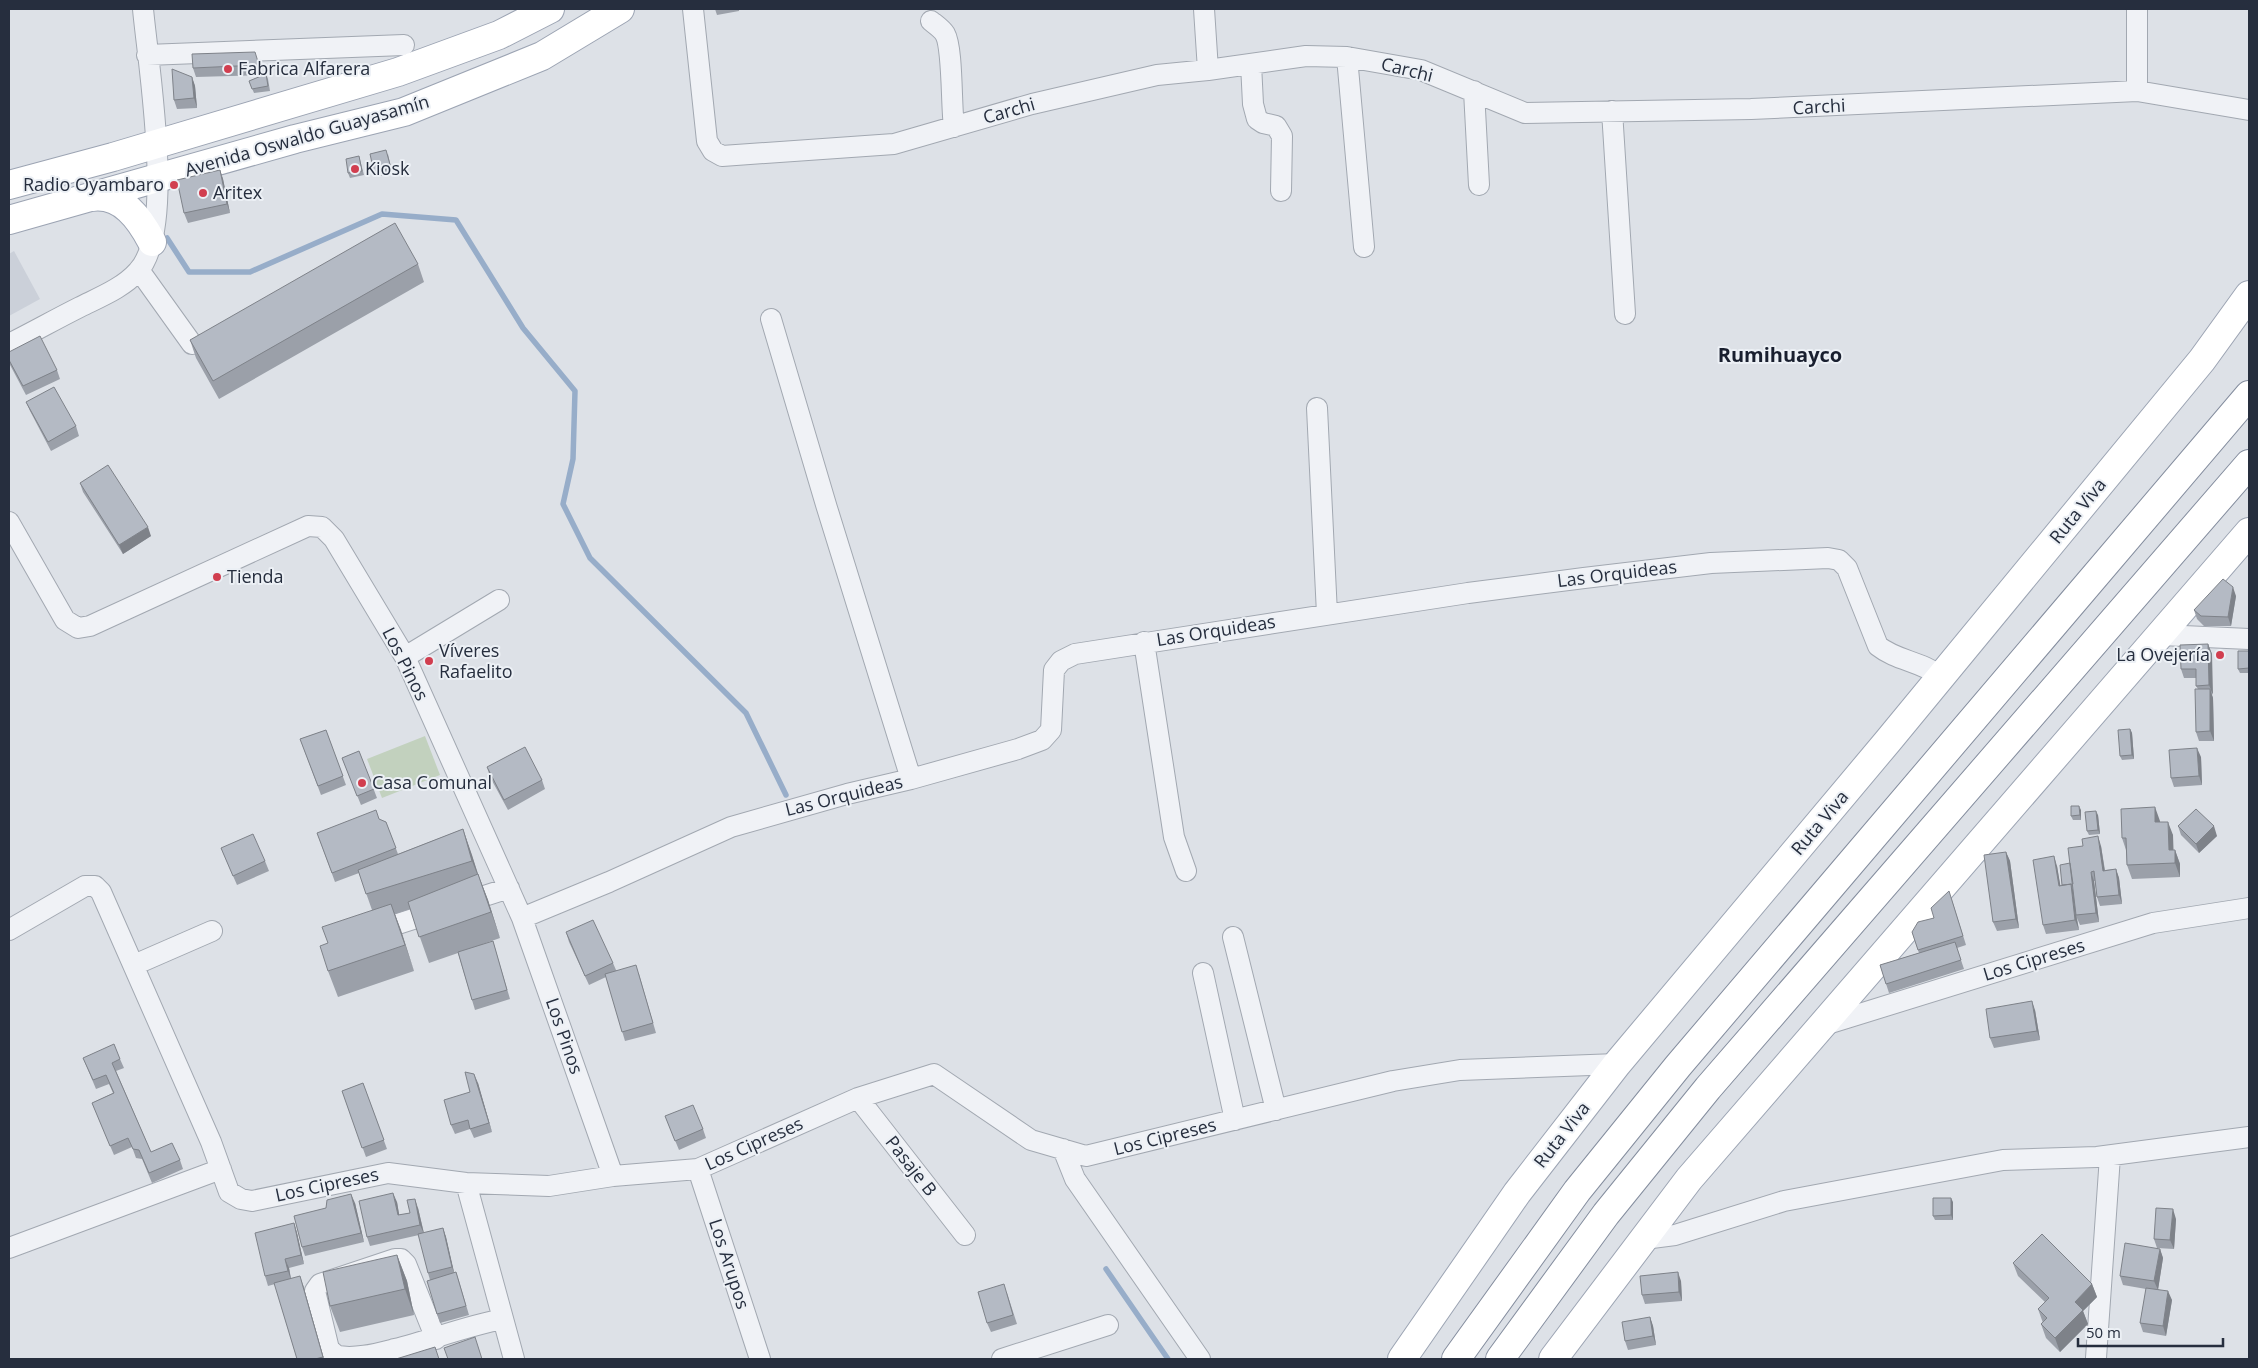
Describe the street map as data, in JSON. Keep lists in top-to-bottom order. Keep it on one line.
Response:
{"streets":{"main road":["Avenida Oswaldo Guayasamín","Ruta Viva"],"street":["Carchi","Las Orquideas","Los Pinos","Los Cipreses","Pasaje B","Los Arupos"]},"crossings":[["Ruta Viva","Las Orquideas"],["Ruta Viva","Los Cipreses"],["Las Orquideas","Los Pinos"],["Los Pinos","Los Cipreses"],["Los Cipreses","Pasaje B"],["Los Cipreses","Los Arupos"]],"districts":["Rumihuayco"],"places":["Fabrica Alfarera","Kiosk","Radio Oyambaro","Aritex","Tienda","La Ovejería","Víveres Rafaelito","Casa Comunal"],"scale_bar":"50 m"}
